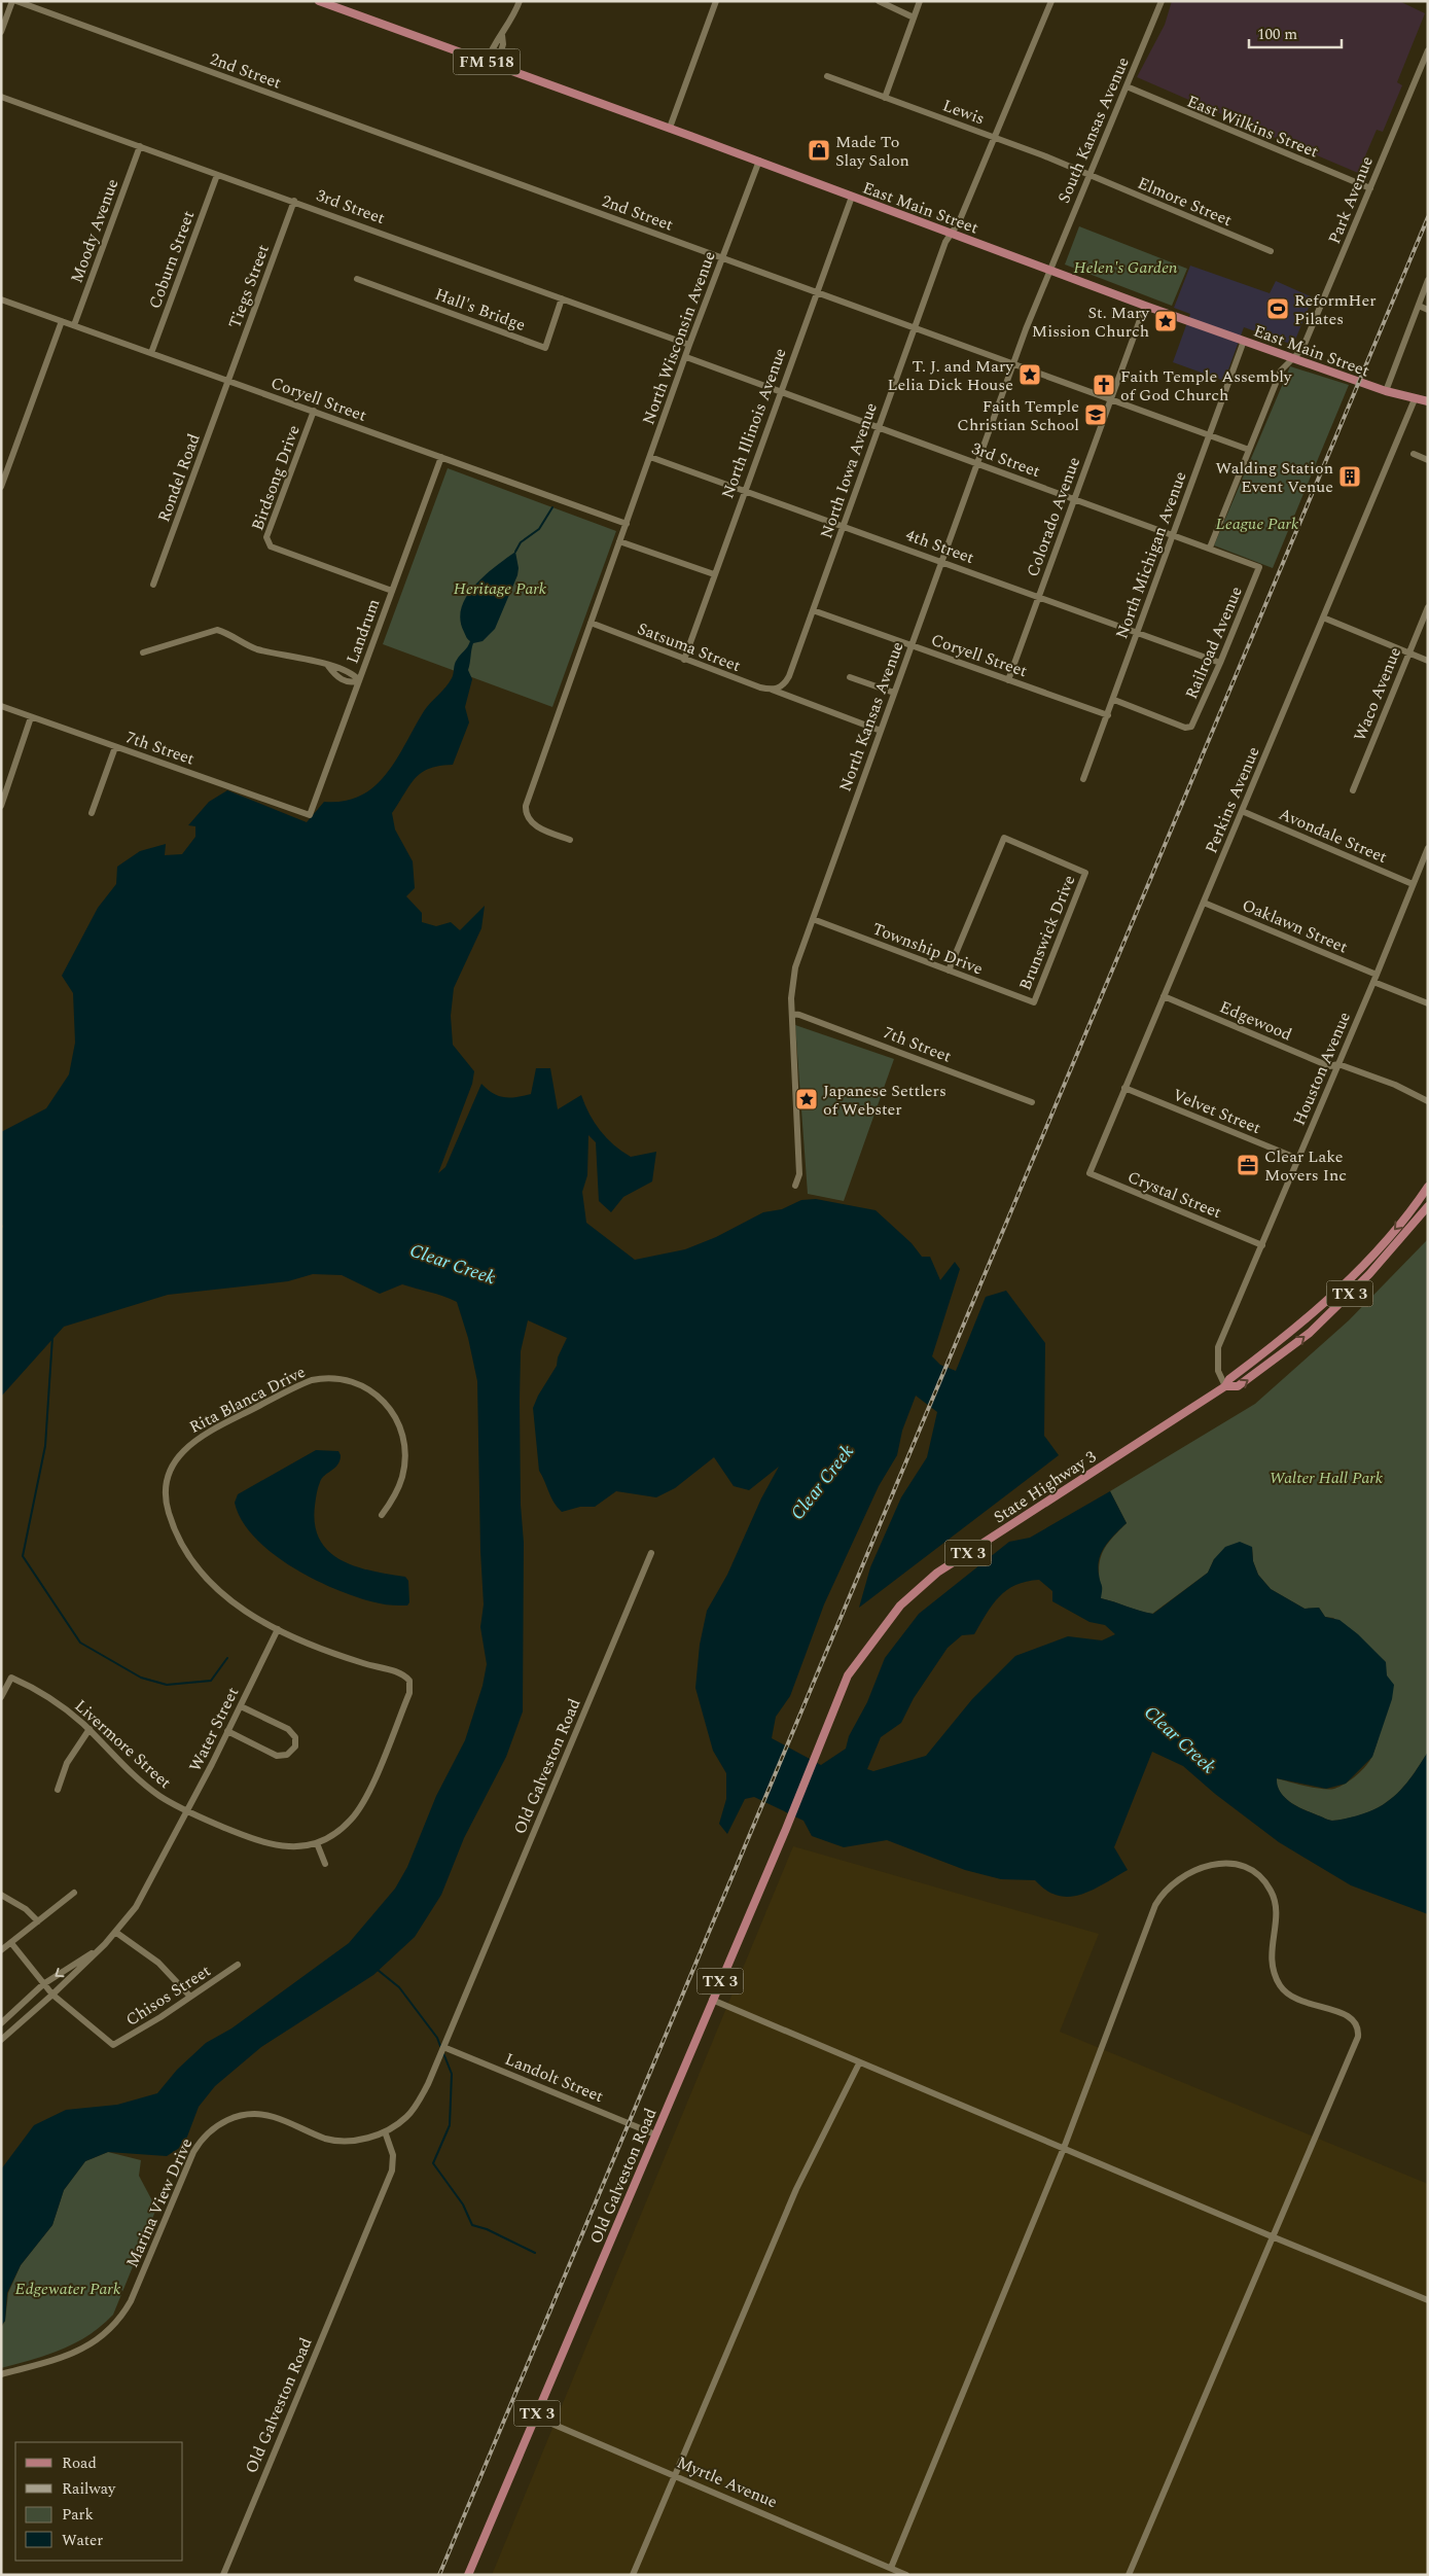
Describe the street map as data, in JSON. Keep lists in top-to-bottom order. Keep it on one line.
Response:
{"streets":{"main road":["FM 518","East Main Street","TX 3","State Highway 3","Old Galveston Road"],"street":["2nd Street","Lewis","East Wilkins Street","South Kansas Avenue","Park Avenue","Elmore Street","3rd Street","Moody Avenue","Coburn Street","Tiegs Street","Hall's Bridge","North Wisconsin Avenue","Coryell Street","North Illinois Avenue","North Iowa Avenue","Rondel Road","Birdsong Drive","Colorado Avenue","4th Street","North Michigan Avenue","Landrum","Railroad Avenue","Satsuma Street","Waco Avenue","North Kansas Avenue","7th Street","Perkins Avenue","Avondale Street","Oaklawn Street","Brunswick Drive","Township Drive","Edgewood","Houston Avenue","Velvet Street","Crystal Street","Rita Blanca Drive","Water Street","Livermore Street","Chisos Street","Landolt Street","Marina View Drive","Myrtle Avenue"]},"crossings":[["2nd Street","Park Avenue"],["2nd Street","North Wisconsin Avenue"],["2nd Street","North Illinois Avenue"],["2nd Street","North Iowa Avenue"],["2nd Street","Colorado Avenue"],["2nd Street","North Michigan Avenue"],["2nd Street","North Kansas Avenue"],["Lewis","South Kansas Avenue"],["Lewis","Elmore Street"],["Lewis","North Iowa Avenue"],["East Wilkins Street","South Kansas Avenue"],["East Wilkins Street","Park Avenue"],["South Kansas Avenue","Elmore Street"],["South Kansas Avenue","East Main Street"],["South Kansas Avenue","North Kansas Avenue"],["Park Avenue","3rd Street"],["Park Avenue","East Main Street"],["3rd Street","Moody Avenue"],["3rd Street","Coburn Street"],["3rd Street","Tiegs Street"],["3rd Street","Hall's Bridge"],["3rd Street","North Wisconsin Avenue"],["3rd Street","North Illinois Avenue"],["3rd Street","North Iowa Avenue"],["3rd Street","Colorado Avenue"],["3rd Street","North Michigan Avenue"],["3rd Street","Railroad Avenue"],["3rd Street","North Kansas Avenue"],["East Main Street","North Wisconsin Avenue"],["East Main Street","North Illinois Avenue"],["East Main Street","North Iowa Avenue"],["East Main Street","Colorado Avenue"],["East Main Street","North Michigan Avenue"],["East Main Street","North Kansas Avenue"],["East Main Street","Perkins Avenue"],["Moody Avenue","Coryell Street"],["Coburn Street","Coryell Street"],["Tiegs Street","Coryell Street"],["Tiegs Street","Rondel Road"],["North Wisconsin Avenue","Coryell Street"],["North Wisconsin Avenue","4th Street"],["Coryell Street","North Iowa Avenue"],["Coryell Street","Rondel Road"],["Coryell Street","Birdsong Drive"],["Coryell Street","Colorado Avenue"],["Coryell Street","North Michigan Avenue"],["Coryell Street","Landrum"],["Coryell Street","North Kansas Avenue"],["North Illinois Avenue","4th Street"],["North Illinois Avenue","Satsuma Street"],["North Iowa Avenue","4th Street"],["North Iowa Avenue","Satsuma Street"],["Birdsong Drive","Landrum"],["Colorado Avenue","4th Street"],["4th Street","North Michigan Avenue"],["4th Street","Railroad Avenue"],["4th Street","North Kansas Avenue"],["North Michigan Avenue","Railroad Avenue"],["Landrum","7th Street"],["Satsuma Street","North Kansas Avenue"],["North Kansas Avenue","7th Street"],["North Kansas Avenue","Township Drive"],["Perkins Avenue","Avondale Street"],["Perkins Avenue","Oaklawn Street"],["Perkins Avenue","Edgewood"],["Perkins Avenue","Velvet Street"],["Perkins Avenue","Crystal Street"],["Avondale Street","Houston Avenue"],["Oaklawn Street","Houston Avenue"],["Brunswick Drive","Township Drive"],["Edgewood","Houston Avenue"],["Houston Avenue","Velvet Street"],["Houston Avenue","Crystal Street"],["Houston Avenue","State Highway 3"],["Rita Blanca Drive","Water Street"],["Rita Blanca Drive","Livermore Street"],["State Highway 3","Old Galveston Road"],["Water Street","Livermore Street"],["Water Street","Chisos Street"],["Old Galveston Road","Landolt Street"],["Old Galveston Road","Marina View Drive"],["Old Galveston Road","Myrtle Avenue"],["Landolt Street","Marina View Drive"]],"water":["Clear Creek"],"parks":["Helen's Garden","League Park","Heritage Park","Walter Hall Park","Edgewater Park"],"places":{"shop":["Made To Slay Salon"],"sports":["ReformHer Pilates"],"place":["St. Mary Mission Church","T. J. and Mary Lelia Dick House","Japanese Settlers of Webster"],"church":["Faith Temple Assembly of God Church"],"school or university":["Faith Temple Christian School"],"building":["Walding Station Event Venue"],"office":["Clear Lake Movers Inc"]},"legend":["Road","Railway","Park","Water"],"scale_bar":"100 m"}
